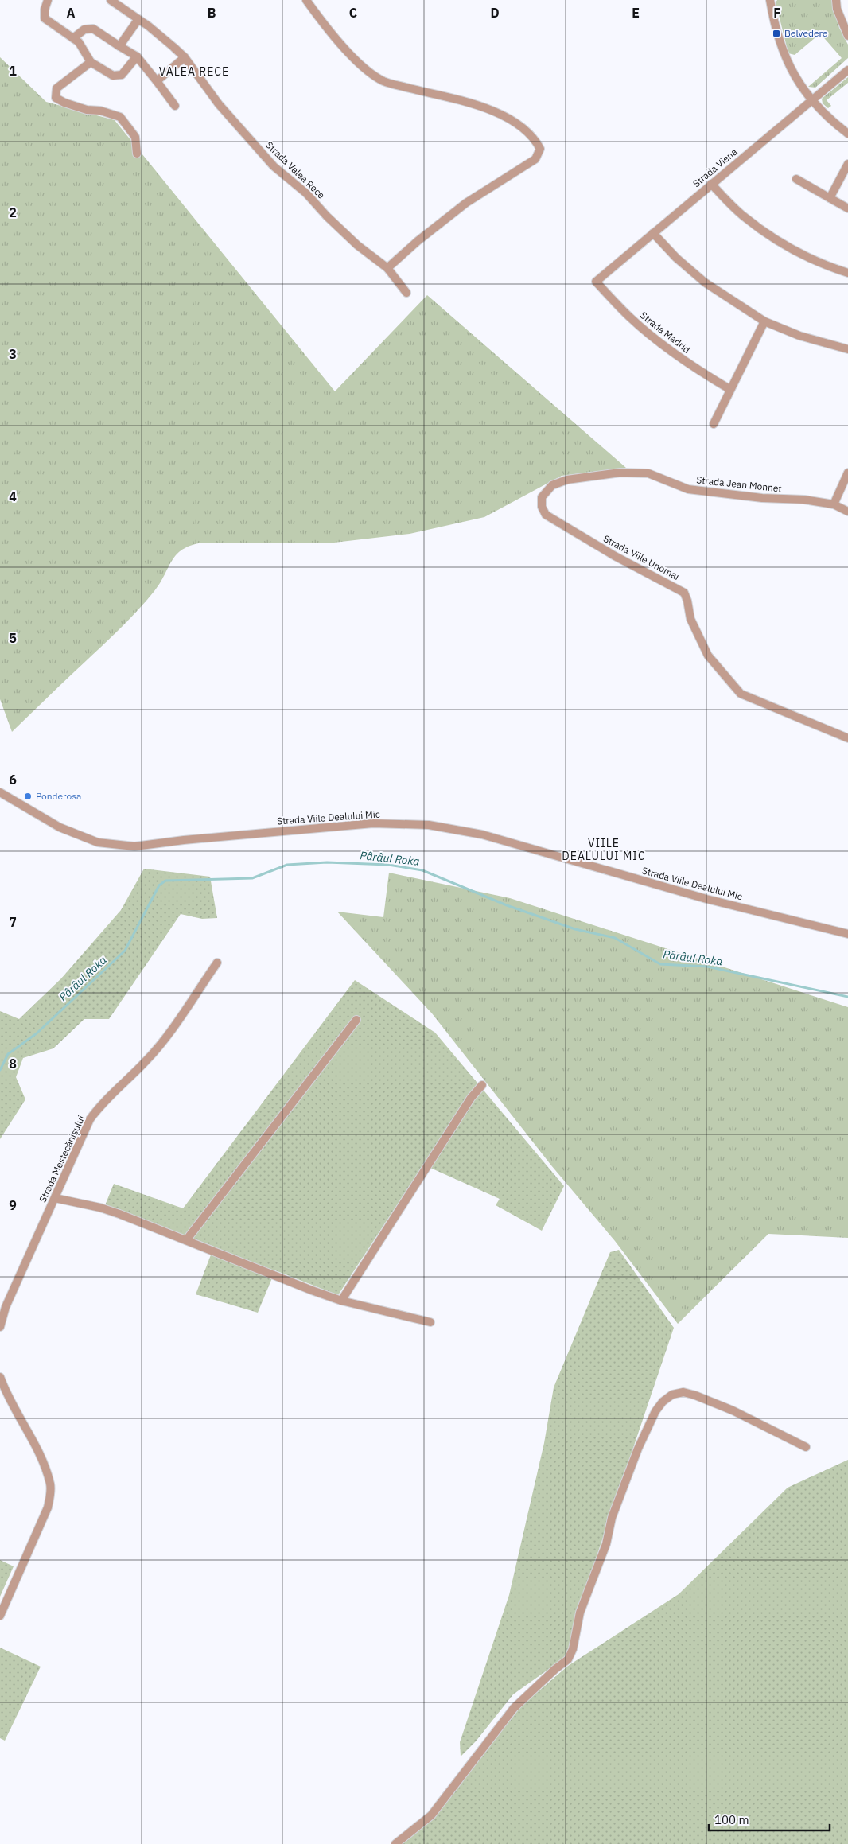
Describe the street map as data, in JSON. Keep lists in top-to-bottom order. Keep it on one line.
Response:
{"streets":{"street":["Strada Viena","Strada Valea Rece","Strada Madrid","Strada Jean Monnet","Strada Viile Unomai","Strada Viile Dealului Mic","Strada Mestecănișului"]},"crossings":[["Strada Viena","Strada Madrid"],["Strada Jean Monnet","Strada Viile Unomai"]],"districts":["VALEA RECE","VIILE DEALULUI MIC"],"water":["Pârâul Roka"],"places":{"transit":["Belvedere"],"other":["Ponderosa"]},"scale_bar":"100 m","grid":{"columns":["A","B","C","D","E","F"],"rows":["1","2","3","4","5","6","7","8","9"]}}
